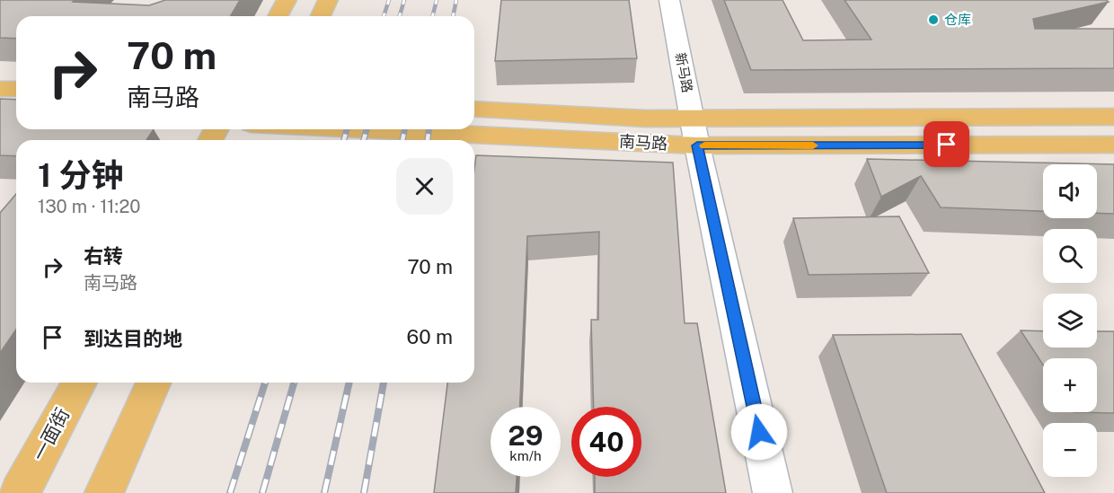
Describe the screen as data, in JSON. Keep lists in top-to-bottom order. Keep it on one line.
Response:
{"streets":{"main road":["南马路","一面街"],"street":["新马路"]},"crossings":[["新马路","南马路"]],"places":["仓库"],"page":{"turn":["70 m","南马路"],"heading":["1 分钟","130 m · 11:20"],"map_buttons":["+","−"],"list":[{"name":"右转","note":"南马路","value":"70 m"},{"name":"到达目的地","value":"60 m"}],"speed":"29 km/h","limit":"40"}}
